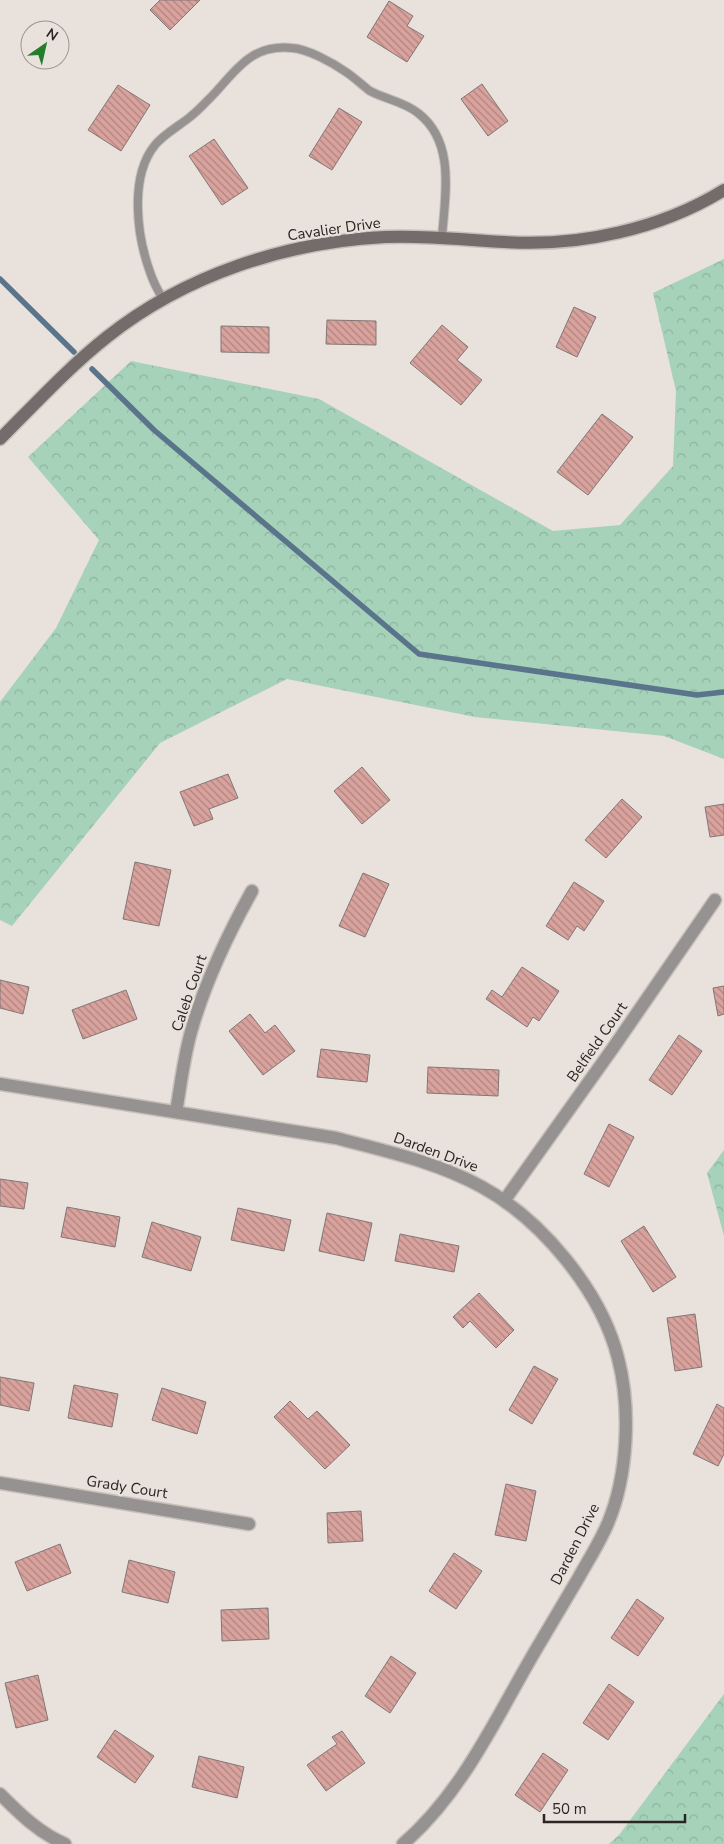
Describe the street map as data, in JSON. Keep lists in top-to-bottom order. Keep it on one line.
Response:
{"streets":{"street":["Cavalier Drive","Caleb Court","Belfield Court","Darden Drive","Grady Court"]},"crossings":[["Caleb Court","Darden Drive"],["Belfield Court","Darden Drive"]],"scale_bar":"50 m","north":"top right"}
